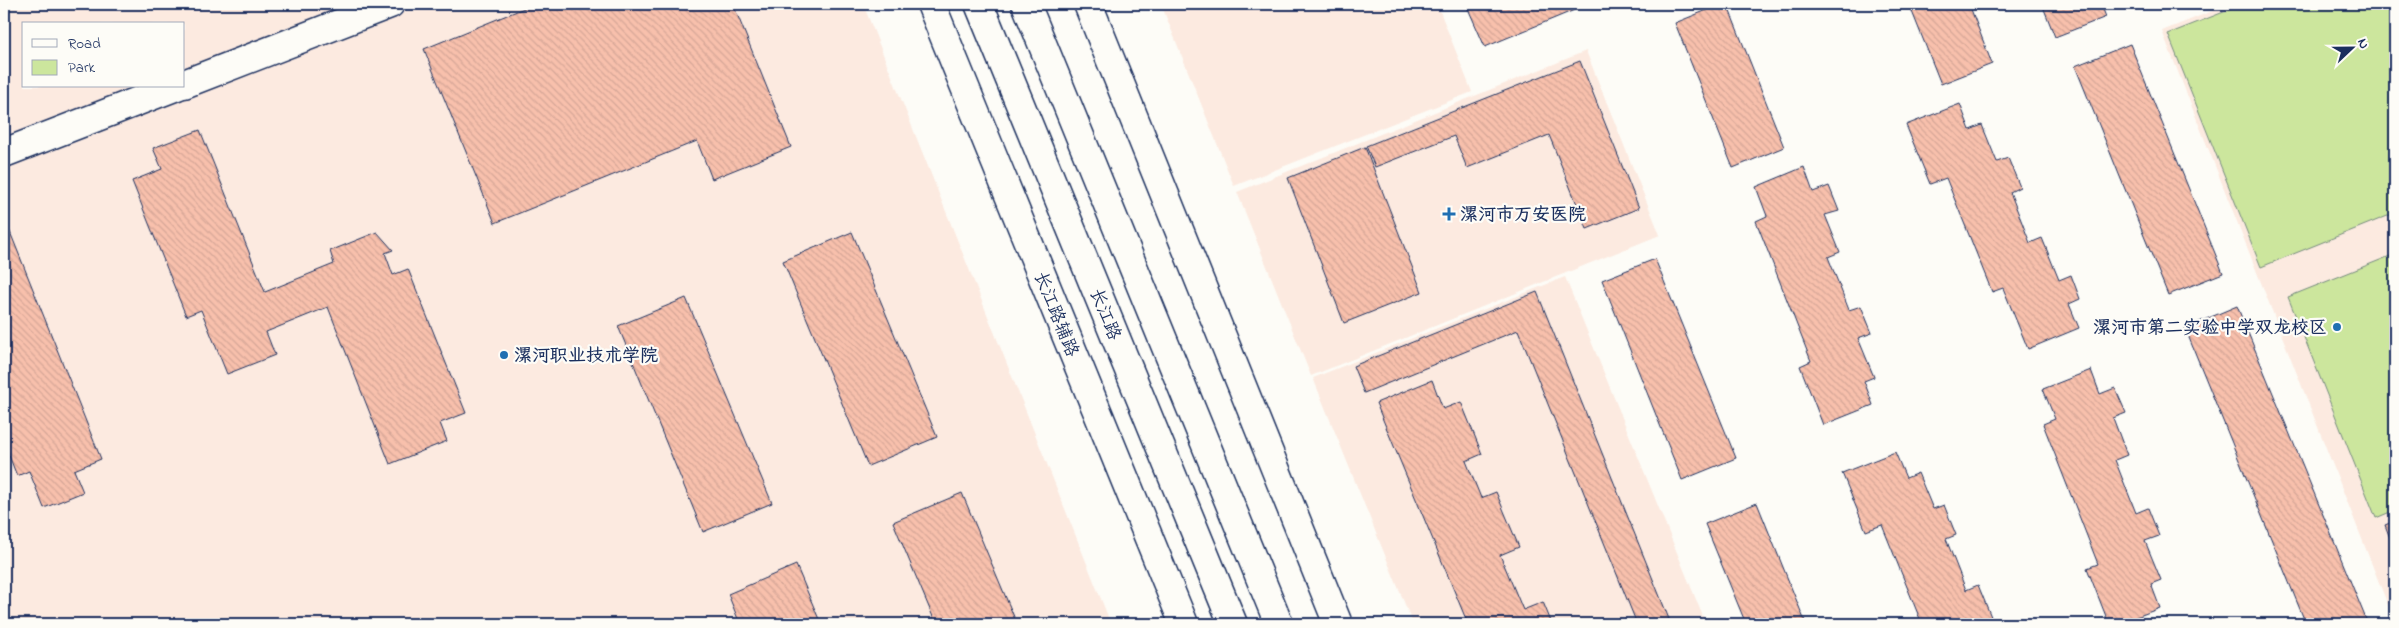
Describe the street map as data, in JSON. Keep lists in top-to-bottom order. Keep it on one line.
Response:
{"streets":{"street":["长江路辅路","长江路"]},"places":{"health":["漯河市万安医院"],"other":["漯河市第二实验中学双龙校区","漯河职业技术学院"]},"legend":["Road","Park"],"north":"right"}
